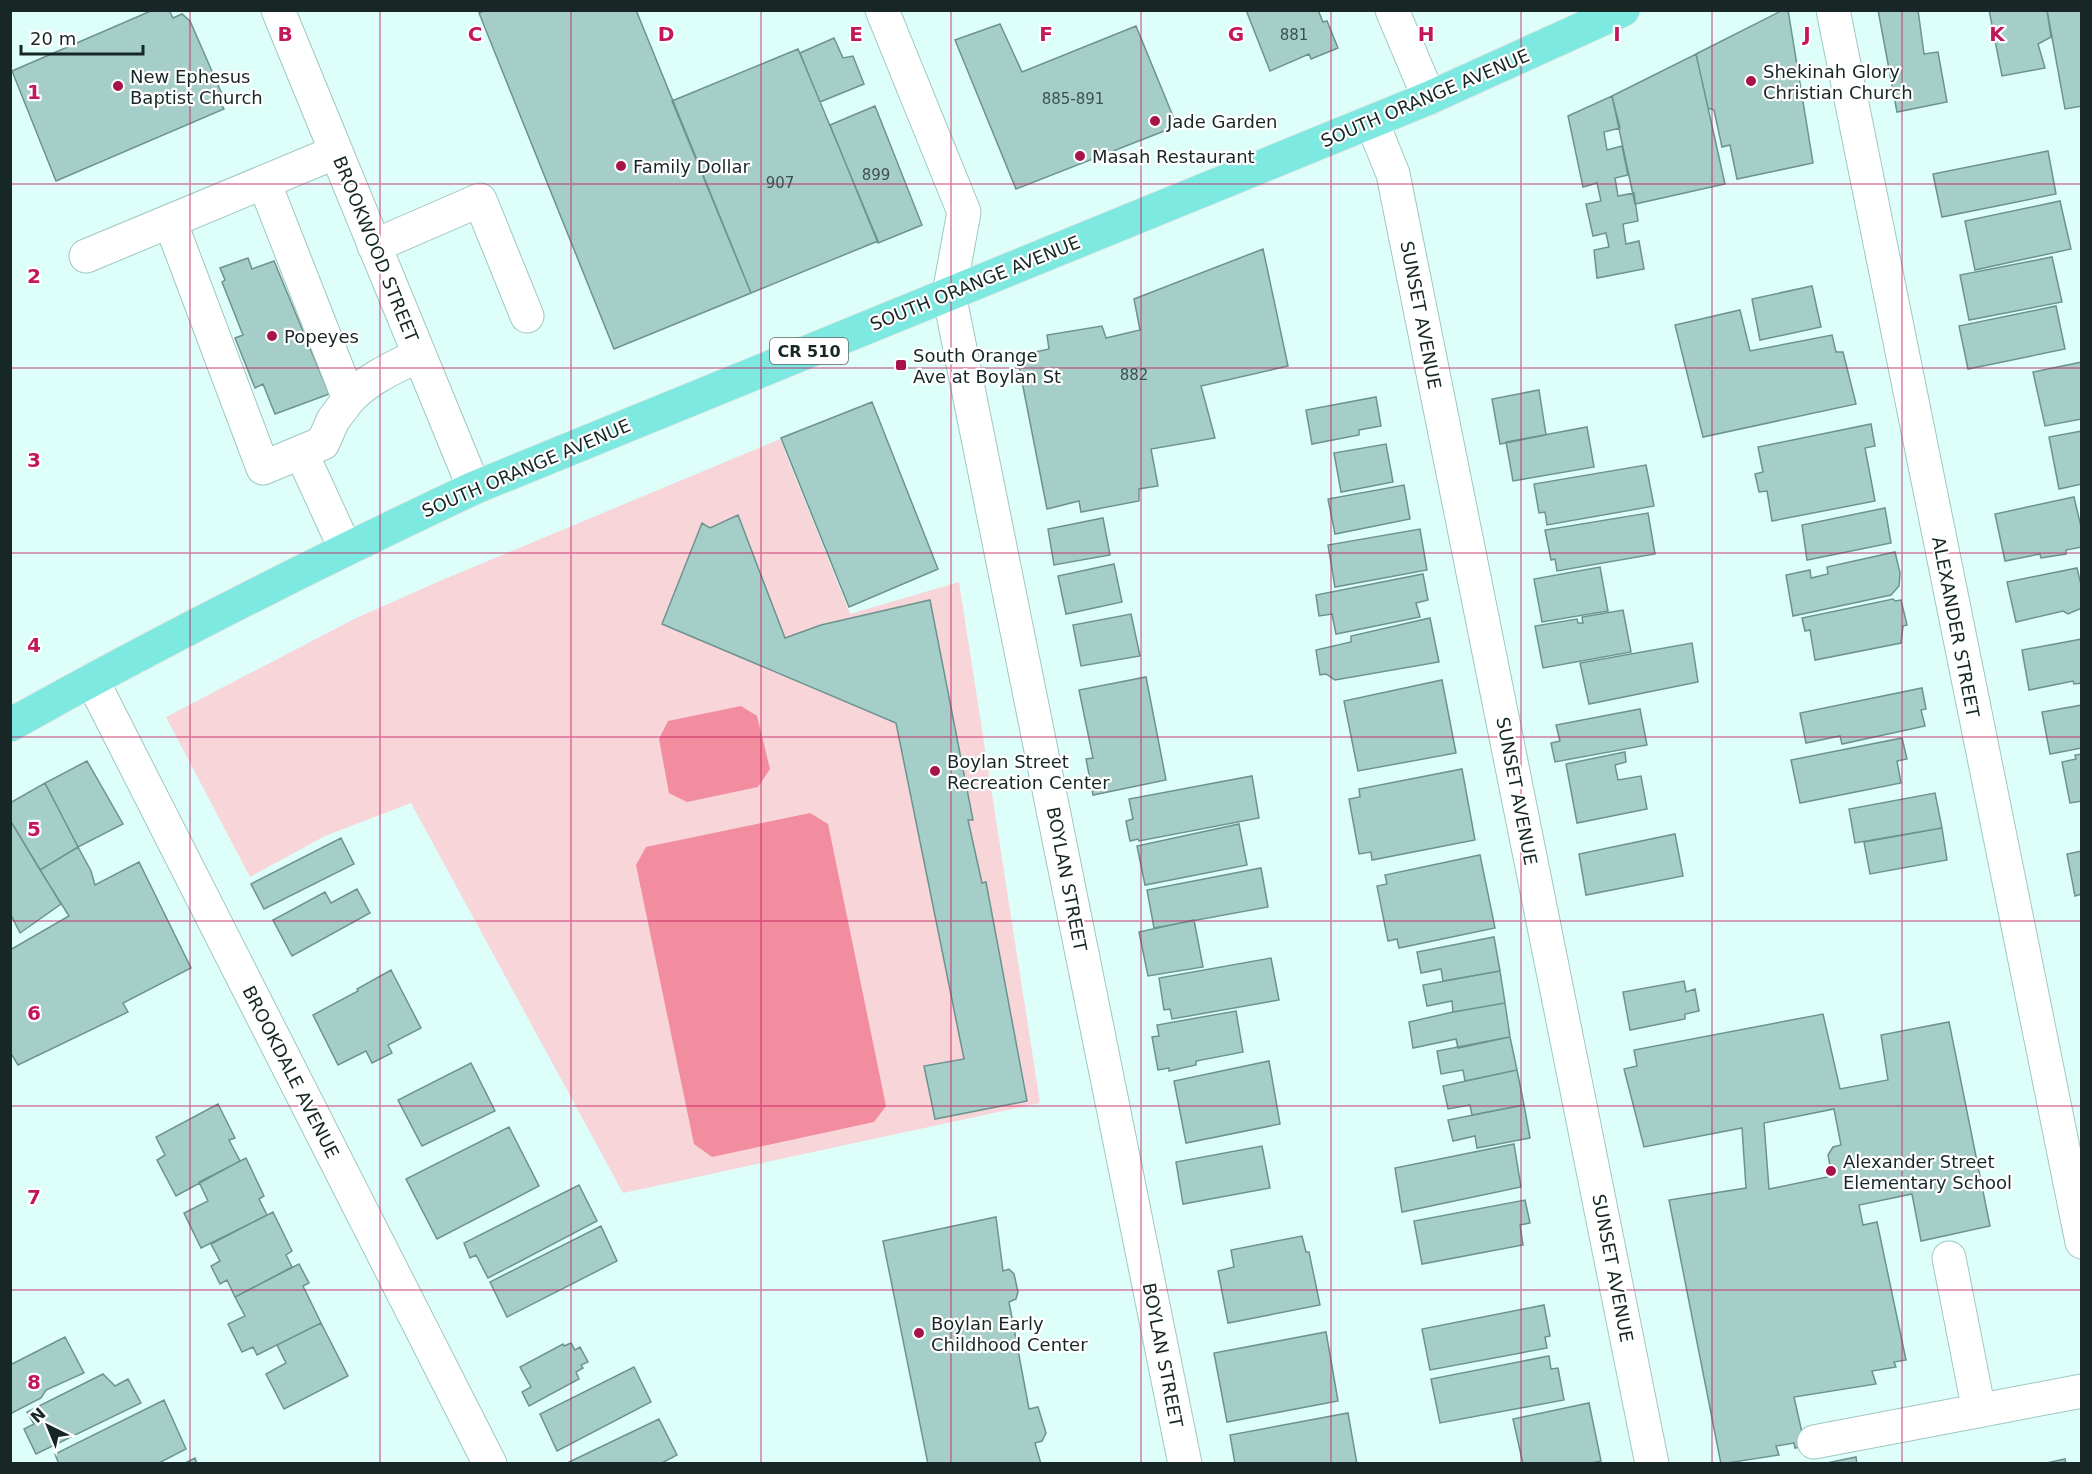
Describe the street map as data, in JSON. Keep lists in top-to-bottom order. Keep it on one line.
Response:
{"streets":{"main road":["SOUTH ORANGE AVENUE","CR 510"],"street":["BROOKWOOD STREET","SUNSET AVENUE","ALEXANDER STREET","BOYLAN STREET","BROOKDALE AVENUE"]},"crossings":[["SOUTH ORANGE AVENUE","BROOKWOOD STREET"],["SOUTH ORANGE AVENUE","SUNSET AVENUE"],["SOUTH ORANGE AVENUE","BOYLAN STREET"],["SOUTH ORANGE AVENUE","BROOKDALE AVENUE"]],"places":{"other":["Shekinah Glory Christian Church","New Ephesus Baptist Church","Jade Garden","Masah Restaurant","Family Dollar","Popeyes","Boylan Street Recreation Center","Alexander Street Elementary School","Boylan Early Childhood Center"],"transit":["South Orange Ave at Boylan St"]},"house_numbers":["881","885-891","899","907","882"],"scale_bar":"20 m","north":"top left","grid":{"columns":["B","C","D","E","F","G","H","I","J","K"],"rows":["1","2","3","4","5","6","7","8"]}}
